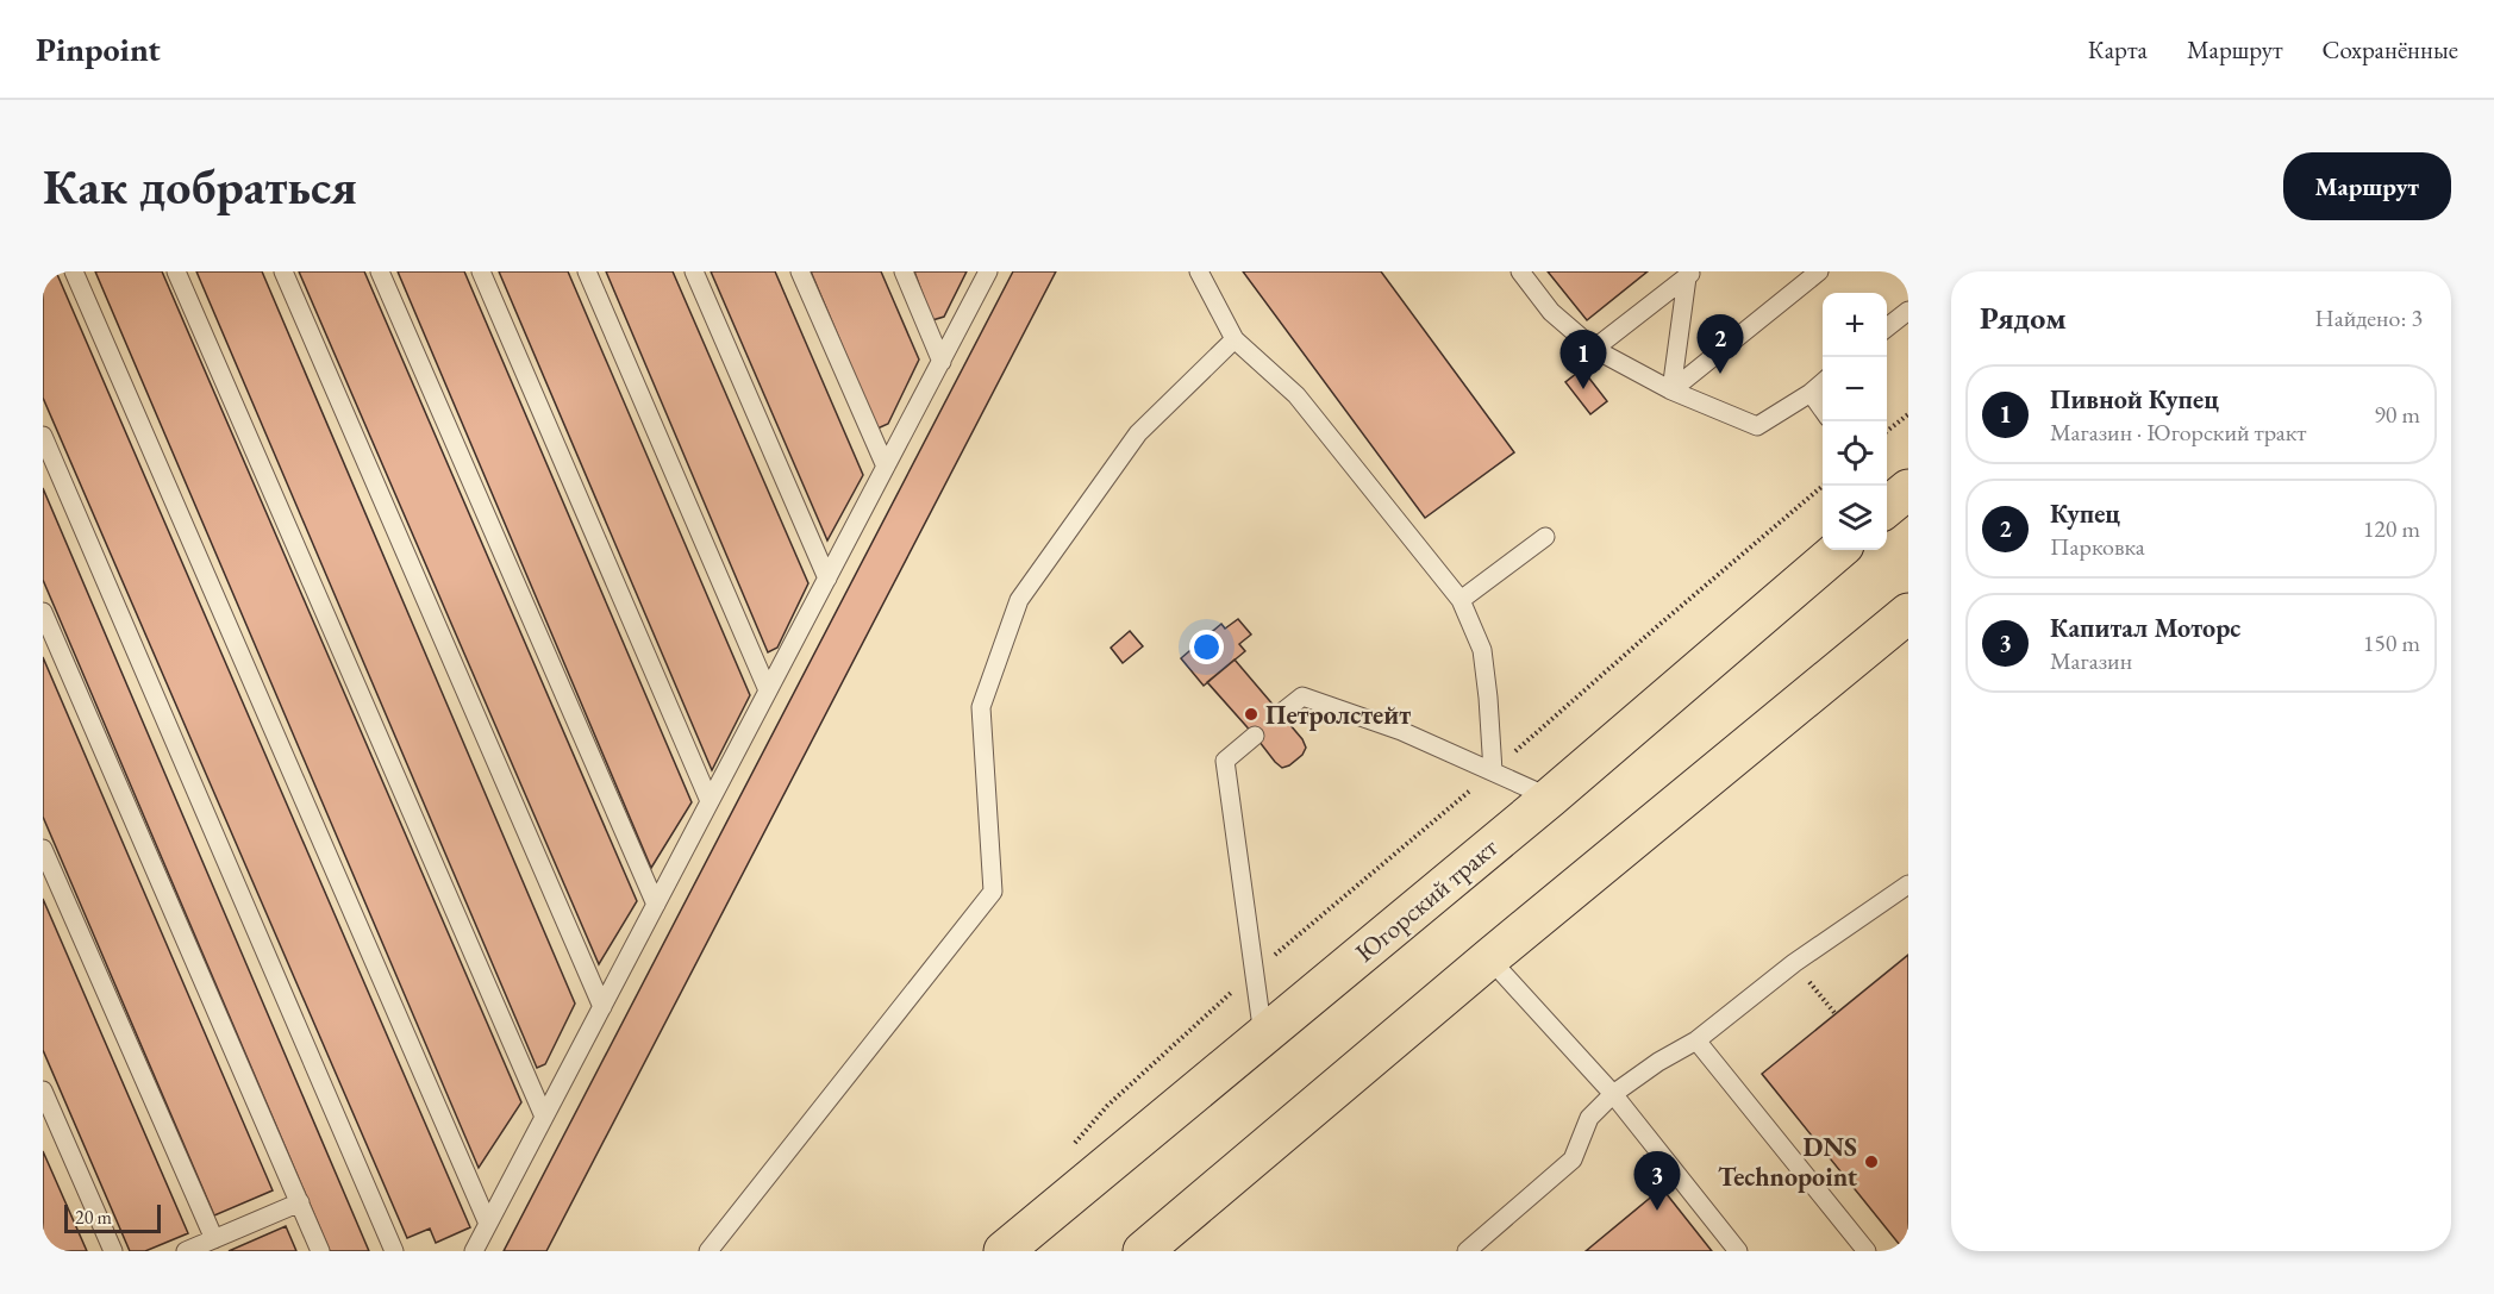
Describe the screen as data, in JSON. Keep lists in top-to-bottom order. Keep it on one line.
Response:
{"streets":{"main road":["Югорский тракт"]},"places":["Петролстейт","DNS Technopoint"],"scale_bar":"20 m","page":{"header":"Pinpoint","nav":["Карта","Маршрут","Сохранённые"],"buttons":"Маршрут","title":"Как добраться","heading":["Рядом","Найдено: 3"],"map_buttons":["+","−"],"pins":["2","1","3"],"list":[{"mark":"1","name":"Пивной Купец","note":"Магазин · Югорский тракт","value":"90 m"},{"mark":"2","name":"Купец","note":"Парковка","value":"120 m"},{"mark":"3","name":"Капитал Моторс","note":"Магазин","value":"150 m"}],"scale":"20 m"}}
